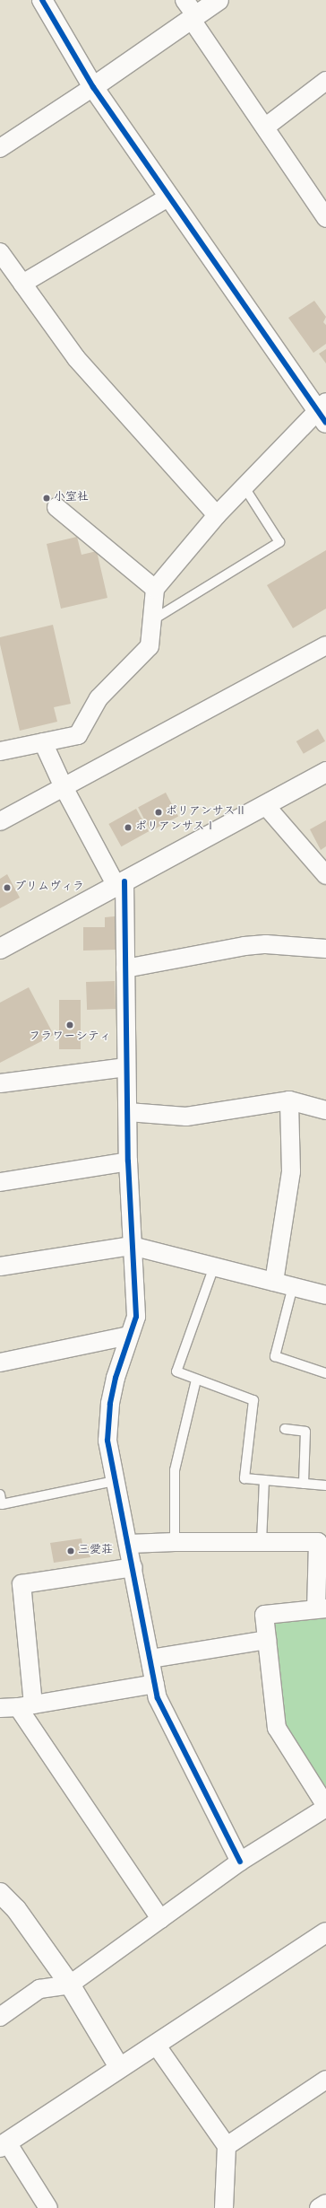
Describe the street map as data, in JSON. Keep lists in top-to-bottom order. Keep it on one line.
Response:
{"places":["小室社","ポリアンサスⅡ","ポリアンサスⅠ","プリムヴィラ","フラワーシティ","三愛荘"]}
